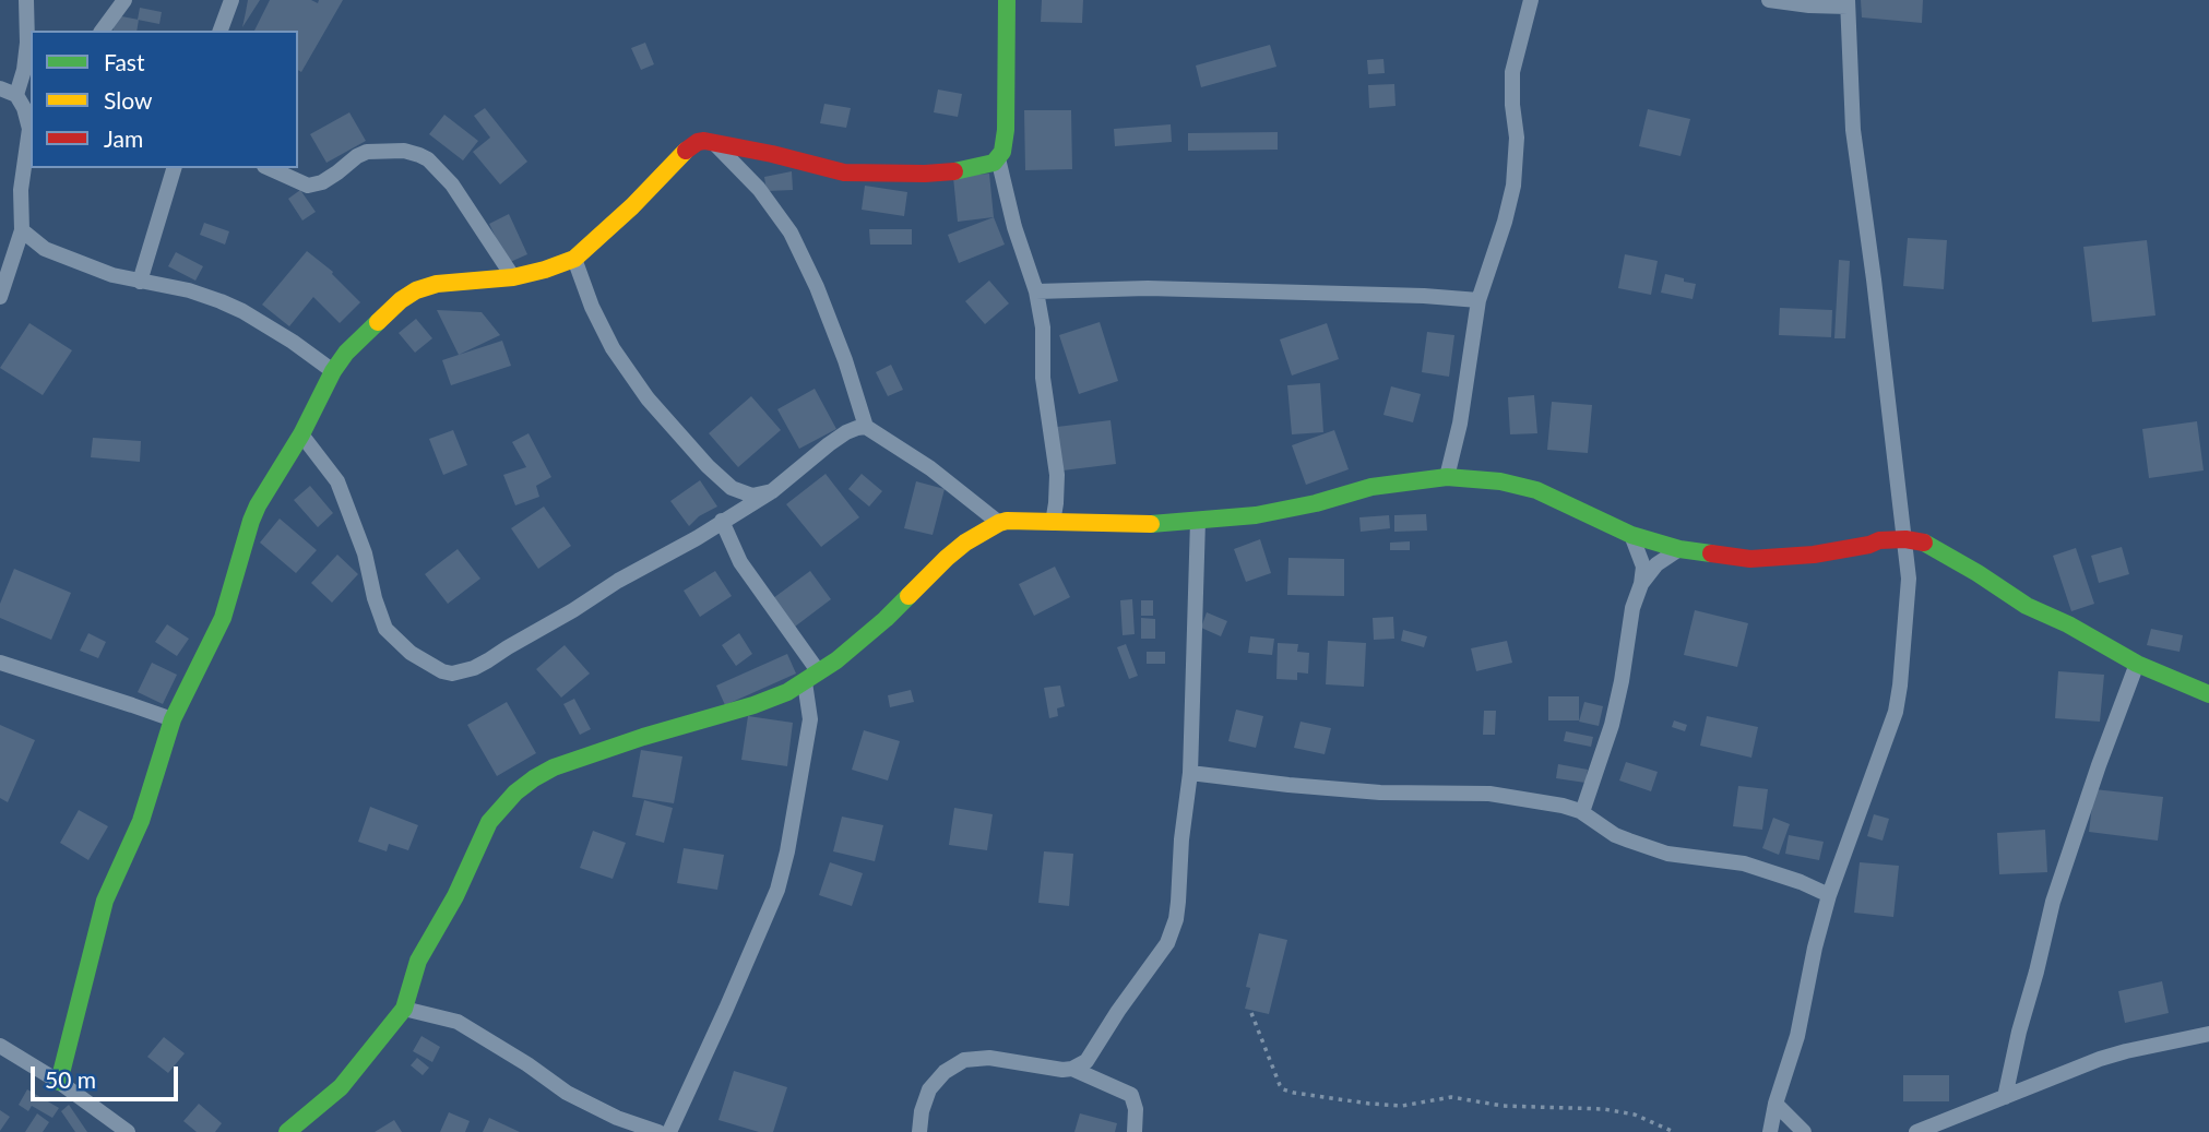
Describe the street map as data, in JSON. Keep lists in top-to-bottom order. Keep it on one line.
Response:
{"legend":["Fast","Slow","Jam"],"scale_bar":"50 m"}
